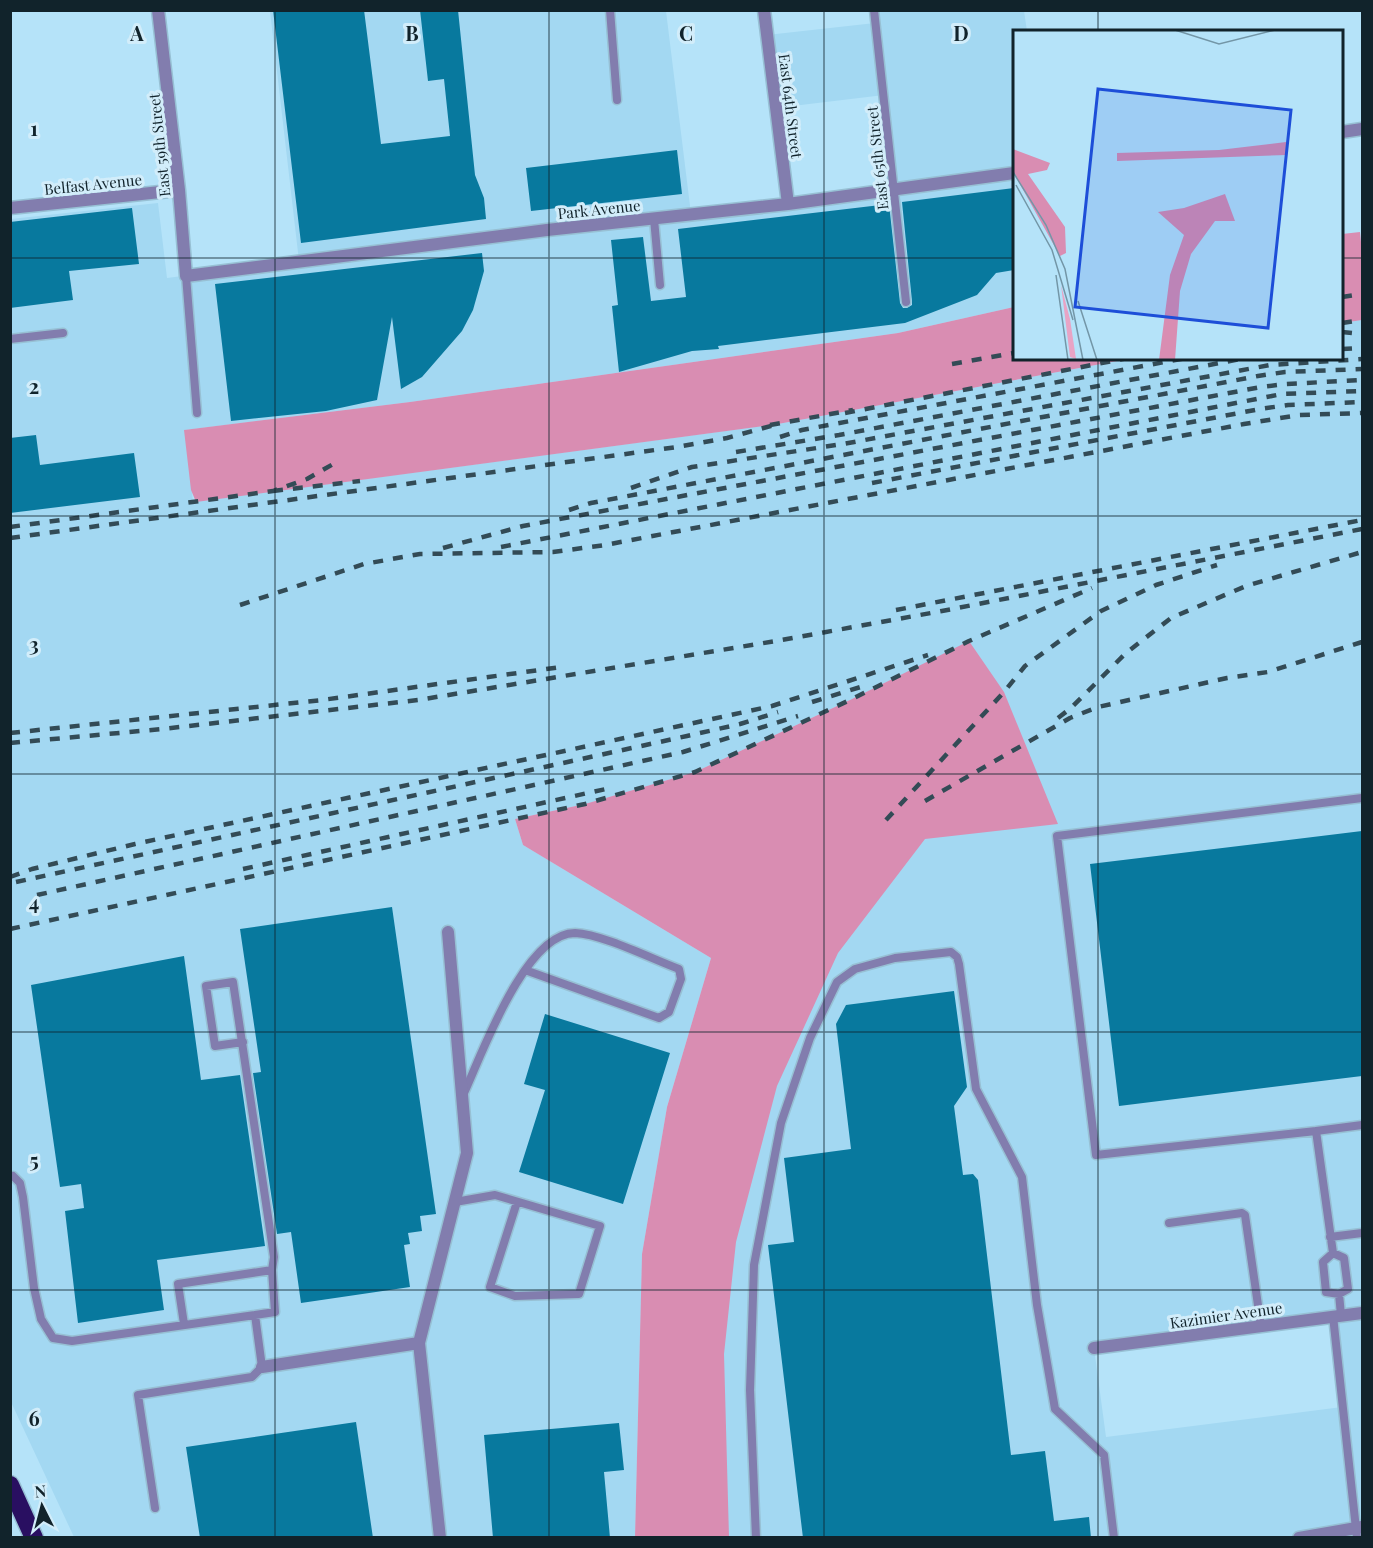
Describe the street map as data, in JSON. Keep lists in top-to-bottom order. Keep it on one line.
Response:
{"streets":{"street":["East 64th Street","East 59th Street","Belfast Avenue","Park Avenue","Kazimier Avenue"],"lane":["East 65th Street"]},"crossings":[["East 64th Street","Park Avenue"],["East 59th Street","Belfast Avenue"],["East 59th Street","Park Avenue"],["East 65th Street","Park Avenue"]],"north":"top","grid":{"columns":["A","B","C","D"],"rows":["1","2","3","4","5","6"]}}
